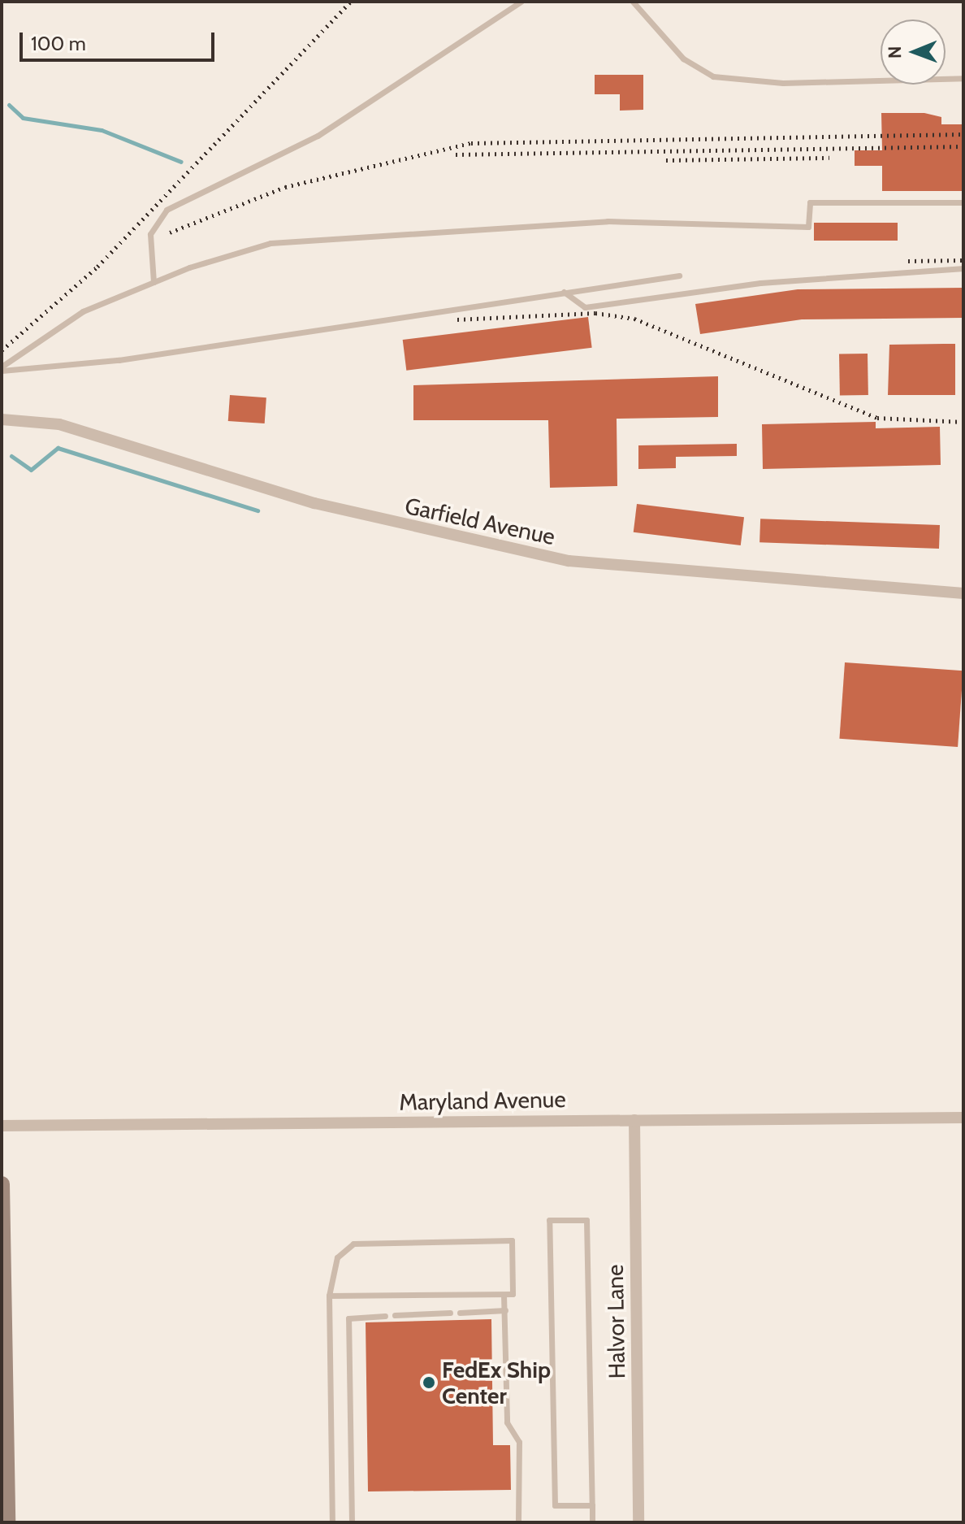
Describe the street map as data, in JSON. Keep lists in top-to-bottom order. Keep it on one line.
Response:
{"streets":{"street":["Garfield Avenue","Maryland Avenue","Halvor Lane"]},"crossings":[["Maryland Avenue","Halvor Lane"]],"places":["FedEx Ship Center"],"scale_bar":"100 m","north":"left"}
